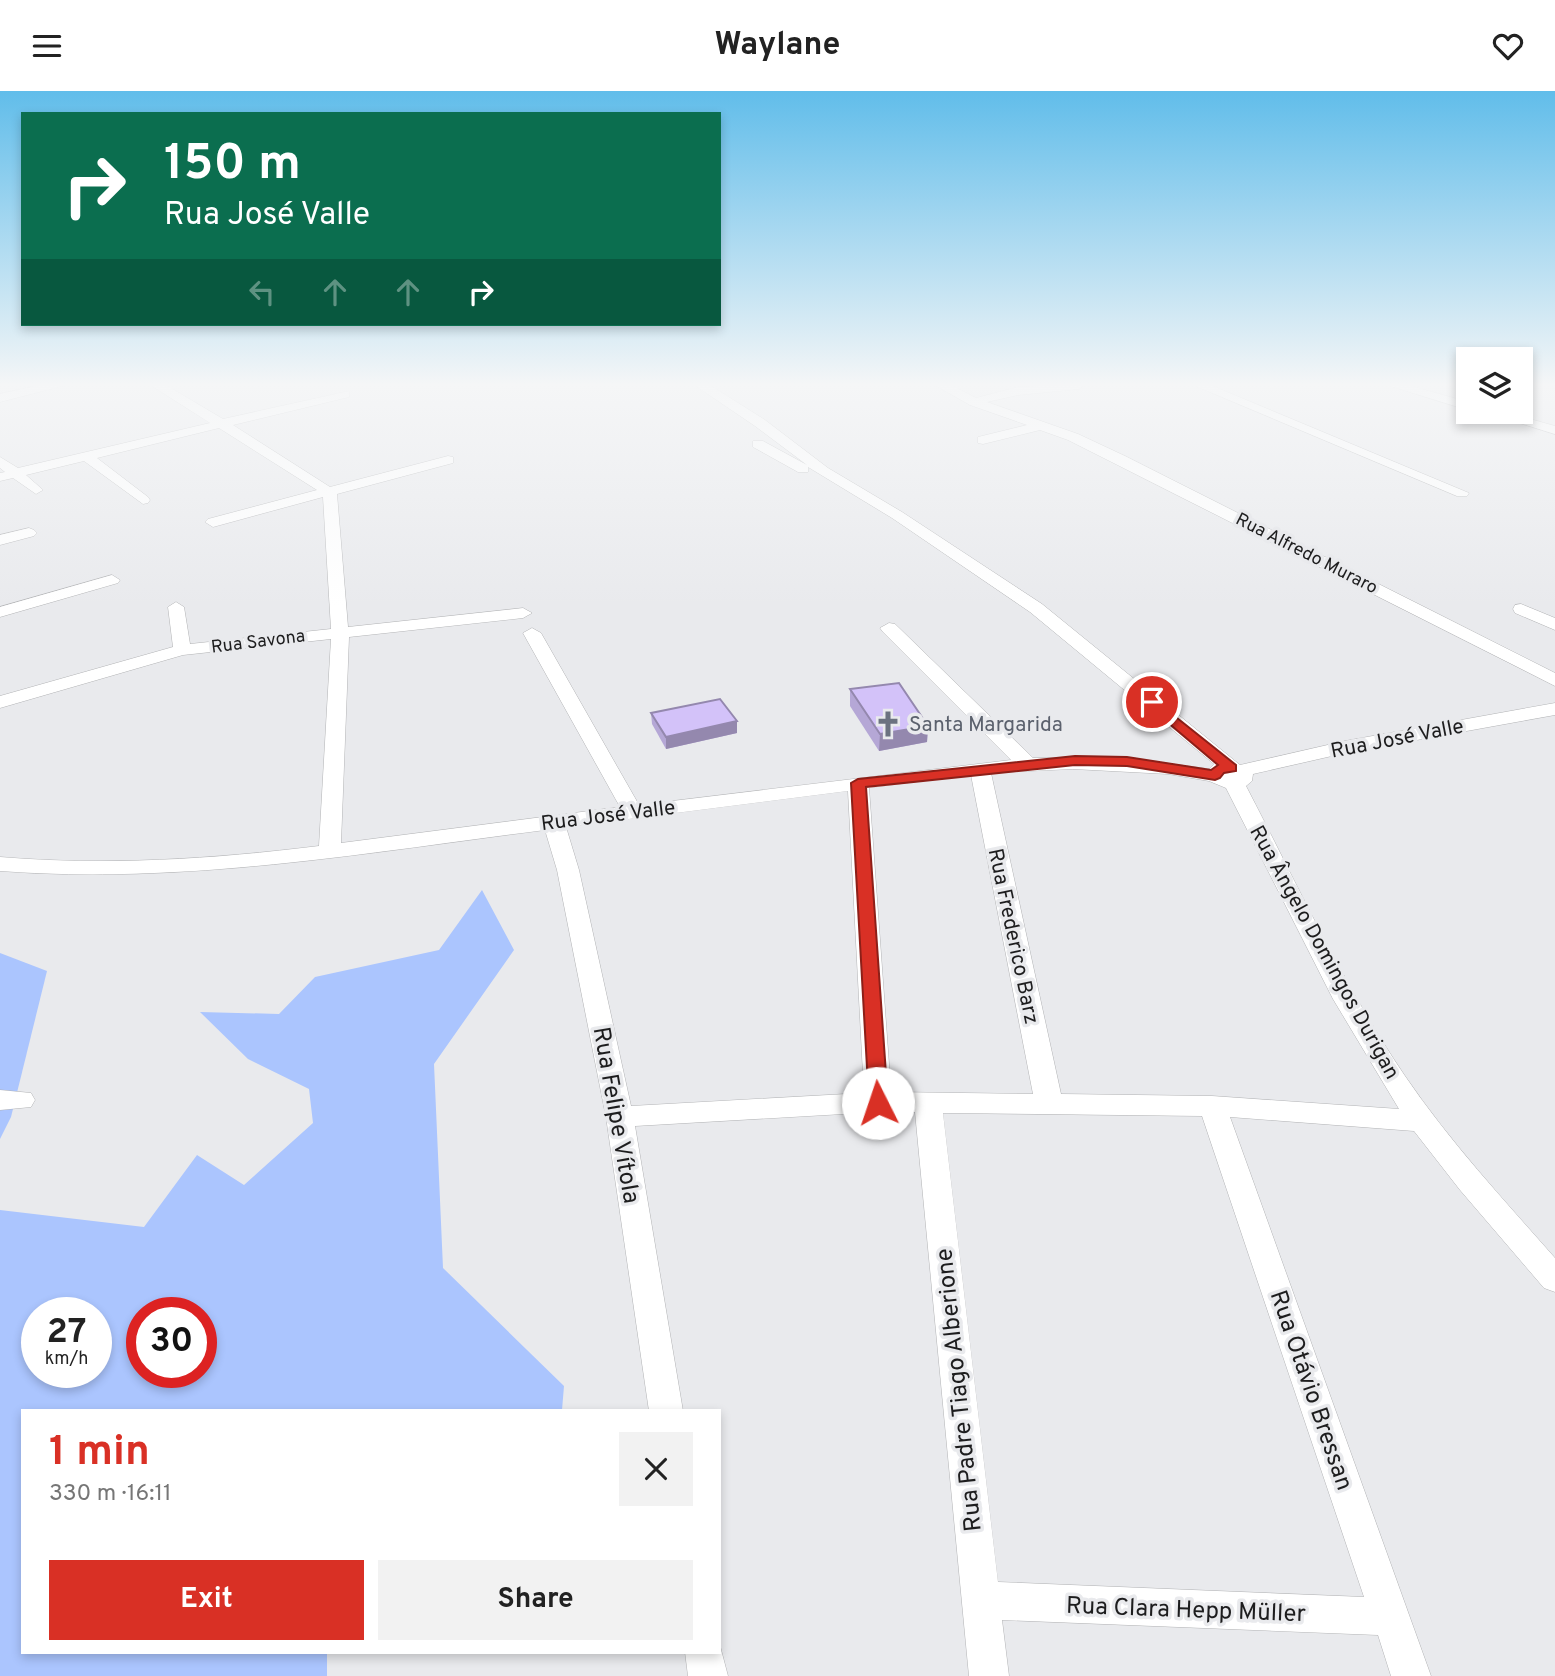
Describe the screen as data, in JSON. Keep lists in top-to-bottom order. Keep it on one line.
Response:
{"streets":{"street":["Rua Alfredo Muraro","Rua Savona","Rua José Valle","Rua Frederico Barz","Rua Ângelo Domingos Durigan","Rua Felipe Vítola","Rua Padre Tiago Alberione","Rua Otávio Bressan","Rua Clara Hepp Müller"]},"crossings":[["Rua Savona","Rua José Valle"],["Rua José Valle","Rua Frederico Barz"],["Rua José Valle","Rua Ângelo Domingos Durigan"],["Rua José Valle","Rua Felipe Vítola"],["Rua Padre Tiago Alberione","Rua Clara Hepp Müller"],["Rua Otávio Bressan","Rua Clara Hepp Müller"]],"places":{"church":["Santa Margarida"]},"page":{"header":"Waylane","turn":["150 m","Rua José Valle"],"speed":"27 km/h","limit":"30","heading":["1 min","330 m · 16:11"],"buttons":["Exit","Share"]}}
